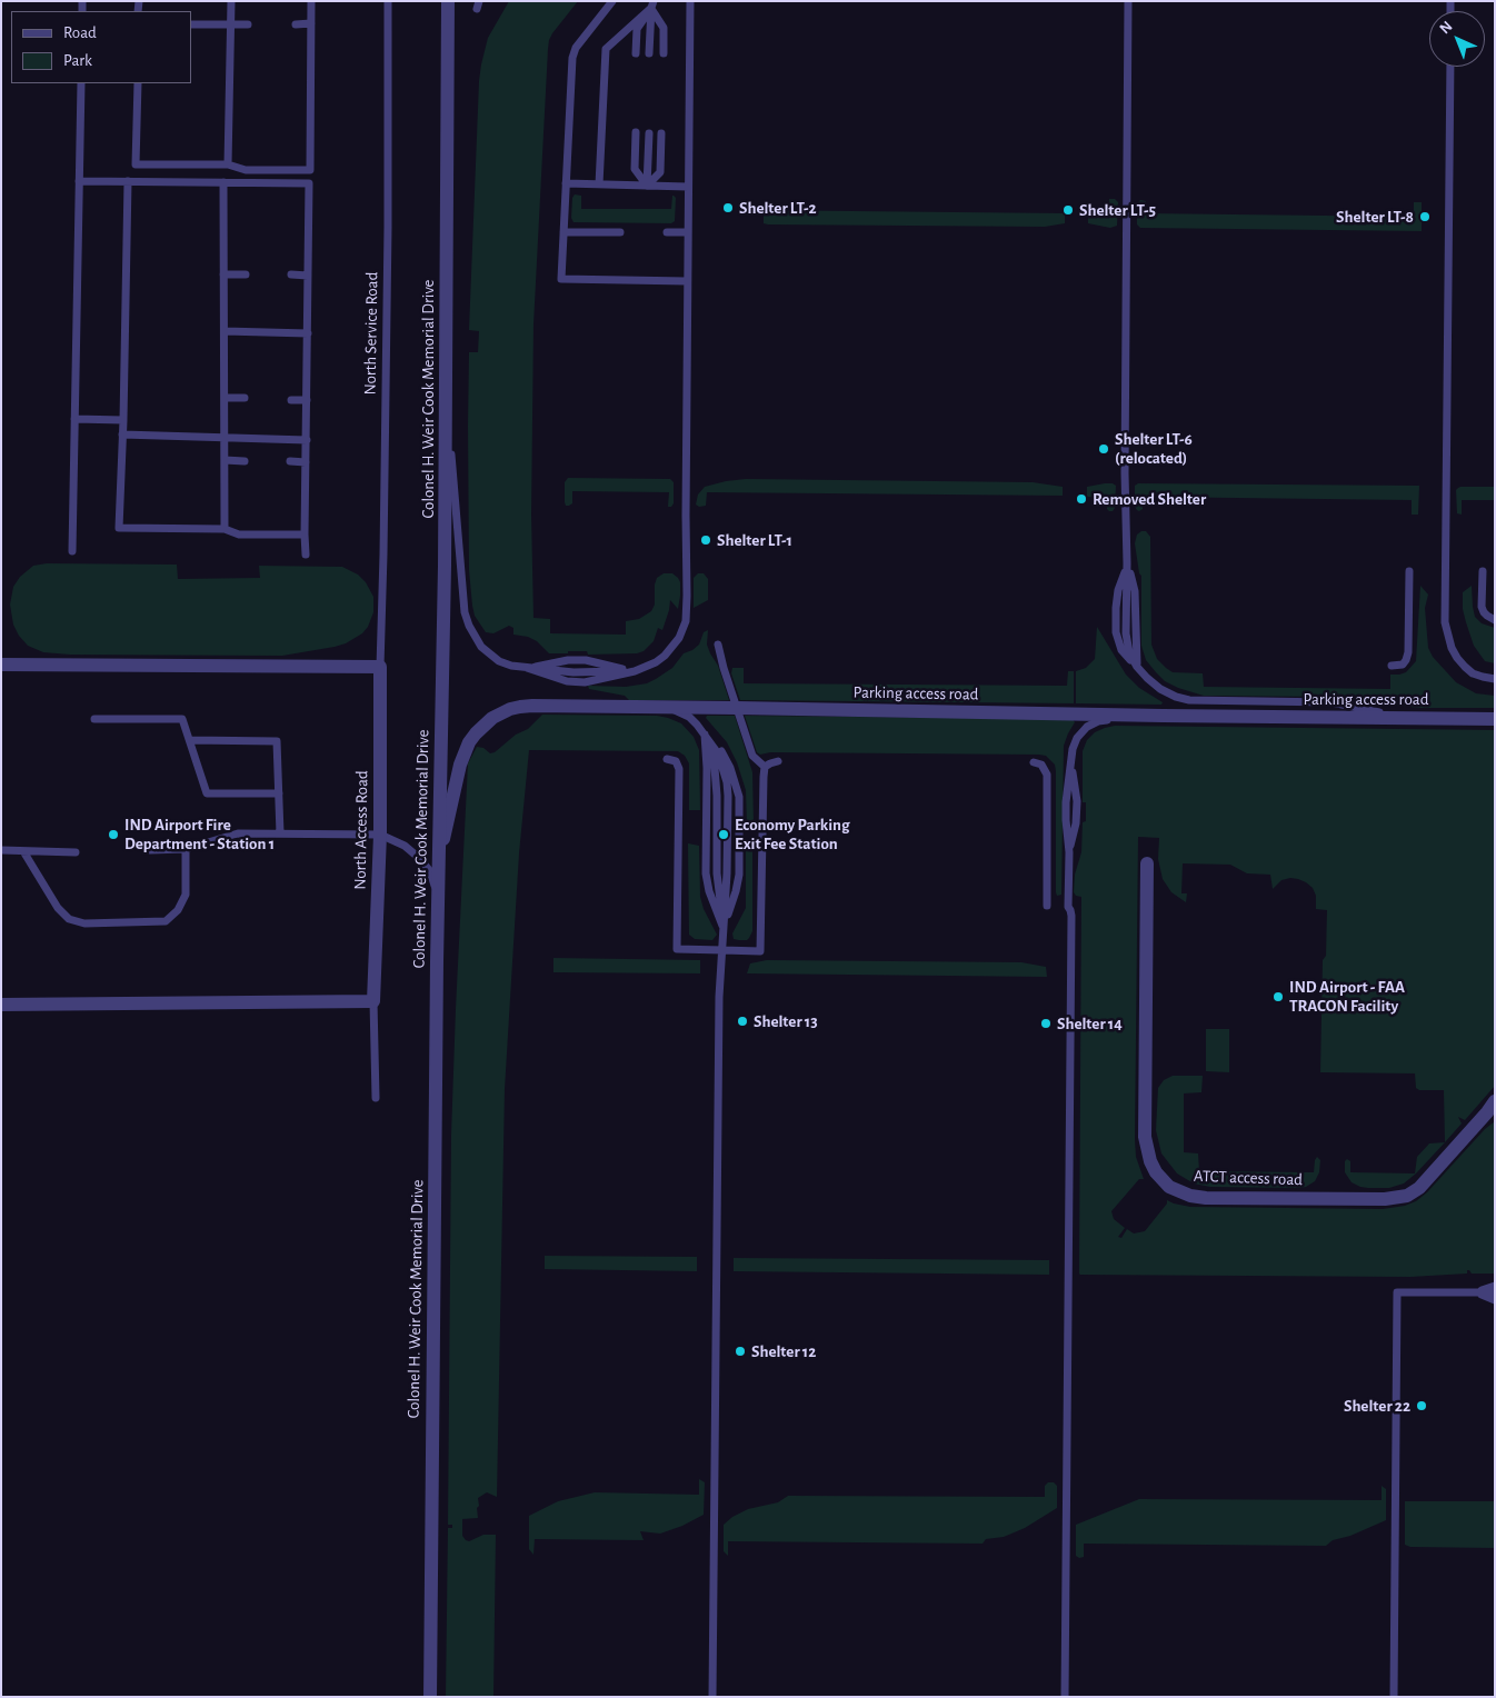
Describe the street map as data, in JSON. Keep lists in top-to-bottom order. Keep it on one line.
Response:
{"streets":{"street":["Colonel H. Weir Cook Memorial Drive","Parking access road","North Access Road","ATCT access road"],"lane":["North Service Road"]},"crossings":[["North Service Road","North Access Road"],["Colonel H. Weir Cook Memorial Drive","Parking access road"]],"places":["Shelter LT-2","Shelter LT-5","Shelter LT-8","Shelter LT-6 (relocated)","Removed Shelter","Shelter LT-1","IND Airport Fire Department - Station 1","Economy Parking Exit Fee Station","IND Airport - FAA TRACON Facility","Shelter 13","Shelter 14","Shelter 12","Shelter 22"],"legend":["Road","Park"],"north":"top left"}
